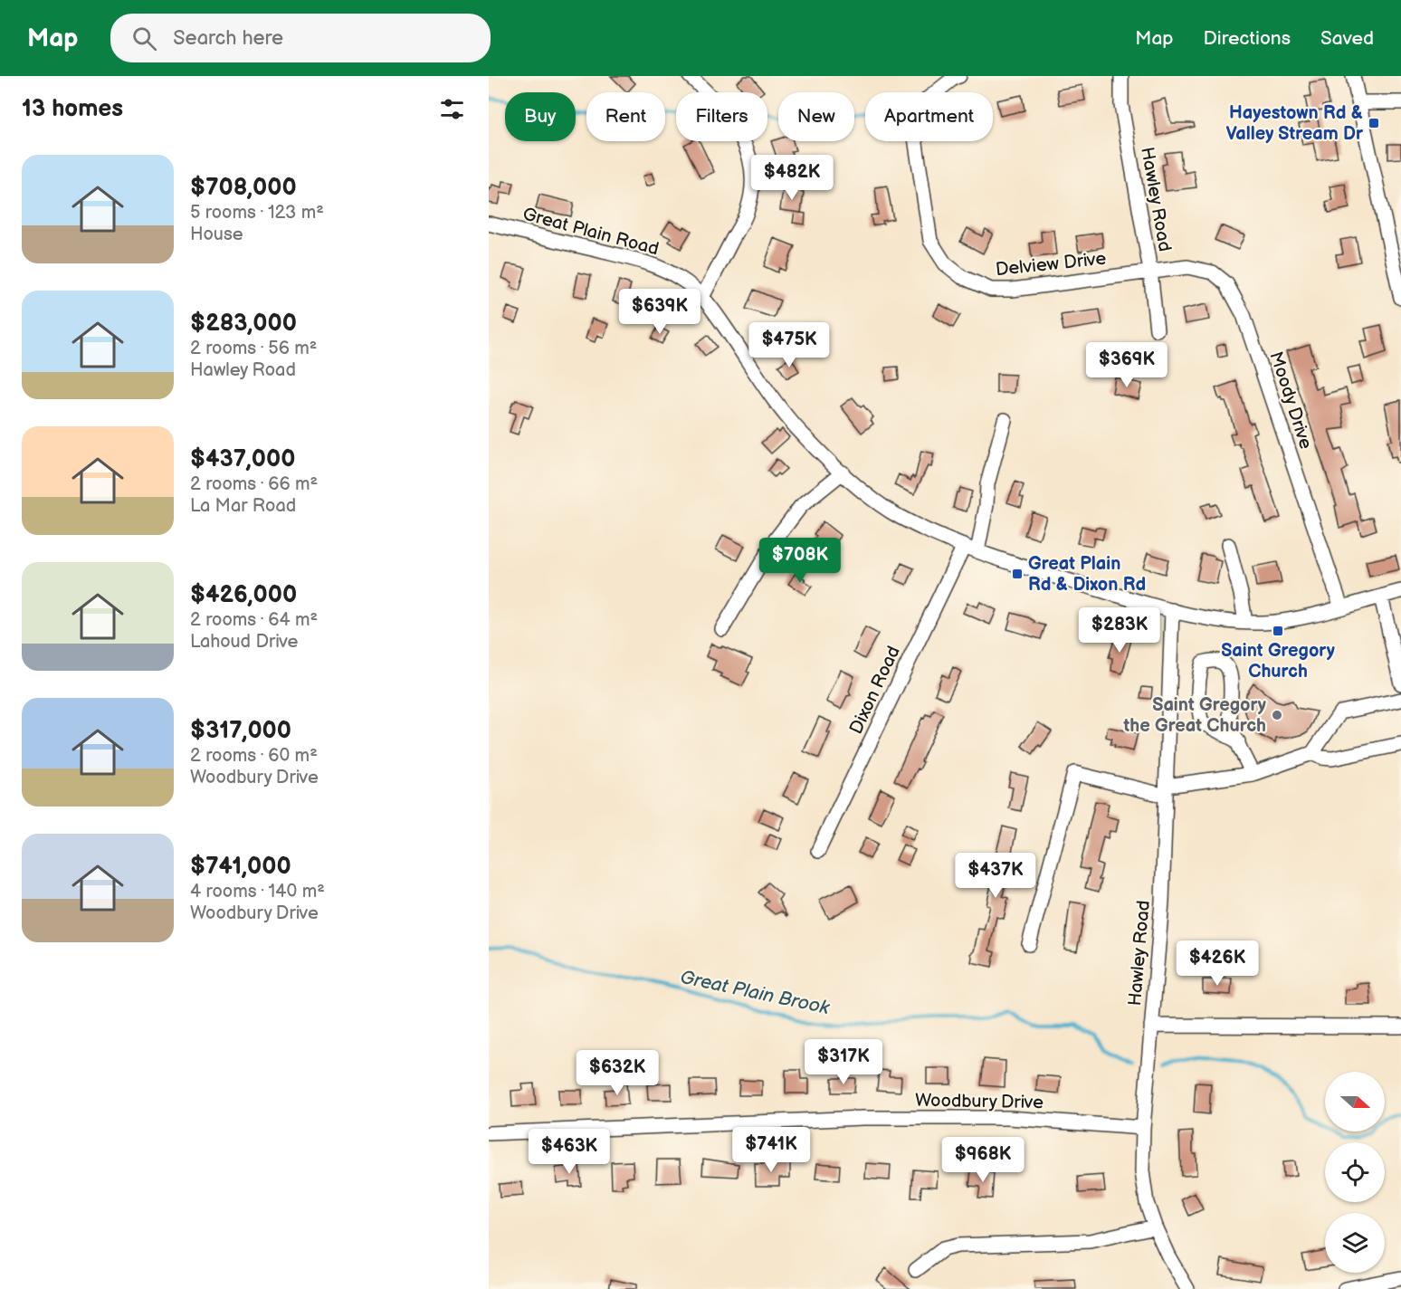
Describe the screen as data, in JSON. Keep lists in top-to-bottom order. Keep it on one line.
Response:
{"streets":{"street":["Hawley Road","Great Plain Road","Delview Drive","Moody Drive","Dixon Road","Woodbury Drive"]},"crossings":[["Hawley Road","Great Plain Road"],["Hawley Road","Delview Drive"],["Hawley Road","Moody Drive"],["Hawley Road","Woodbury Drive"],["Great Plain Road","Moody Drive"],["Great Plain Road","Dixon Road"],["Delview Drive","Moody Drive"]],"water":["Great Plain Brook"],"places":{"transit":["Hayestown Rd & Valley Stream Dr","Great Plain Rd & Dixon Rd","Saint Gregory Church"],"other":["Saint Gregory the Great Church"]},"north":"right","page":{"header":"Map","search":"Search here","nav":["Map","Directions","Saved"],"heading":"13 homes","chip":["Buy","Rent","Filters","New","Apartment"],"list":[{"name":"$708,000","note":"5 rooms · 123 m² · House"},{"name":"$283,000","note":"2 rooms · 56 m² · Hawley Road"},{"name":"$437,000","note":"2 rooms · 66 m² · La Mar Road"},{"name":"$426,000","note":"2 rooms · 64 m² · Lahoud Drive"},{"name":"$317,000","note":"2 rooms · 60 m² · Woodbury Drive"},{"name":"$741,000","note":"4 rooms · 140 m² · Woodbury Drive"}],"price":["$482K","$639K","$475K","$369K","$708K","$283K","$437K","$426K","$317K","$632K","$741K","$463K","$968K"]}}
